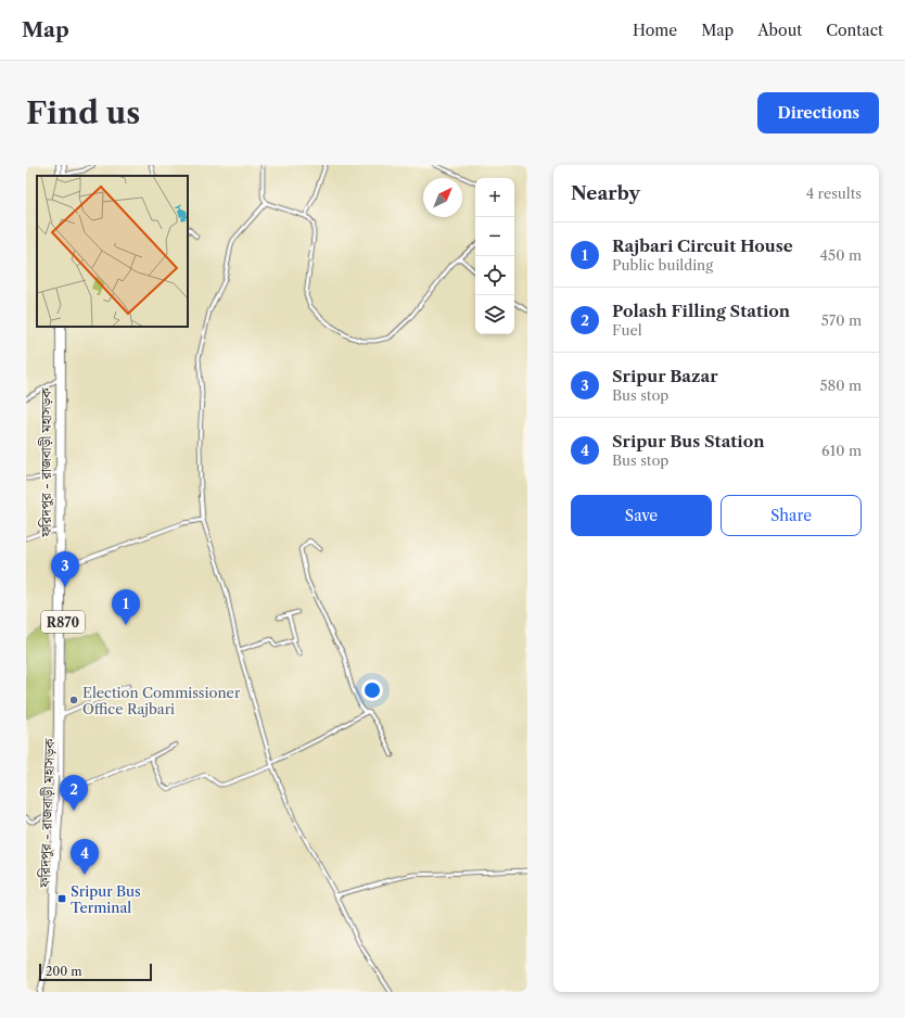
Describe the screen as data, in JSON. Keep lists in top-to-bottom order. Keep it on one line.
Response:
{"streets":{"main road":["ফরিদপুর - রাজবাড়ী মহাসড়ক","R870"]},"places":{"other":["Election Commissioner Office Rajbari"],"transit":["Sripur Bus Terminal"]},"scale_bar":"200 m","north":"top right","page":{"header":"Map","nav":["Home","Map","About","Contact"],"buttons":["Directions",["Save","Share"]],"title":"Find us","heading":["Nearby","4 results"],"map_buttons":["+","−"],"list":[{"mark":"1","name":"Rajbari Circuit House","note":"Public building","value":"450 m"},{"mark":"2","name":"Polash Filling Station","note":"Fuel","value":"570 m"},{"mark":"3","name":"Sripur Bazar","note":"Bus stop","value":"580 m"},{"mark":"4","name":"Sripur Bus Station","note":"Bus stop","value":"610 m"}],"pins":["3","1","2","4"],"scale":"200 m"}}
